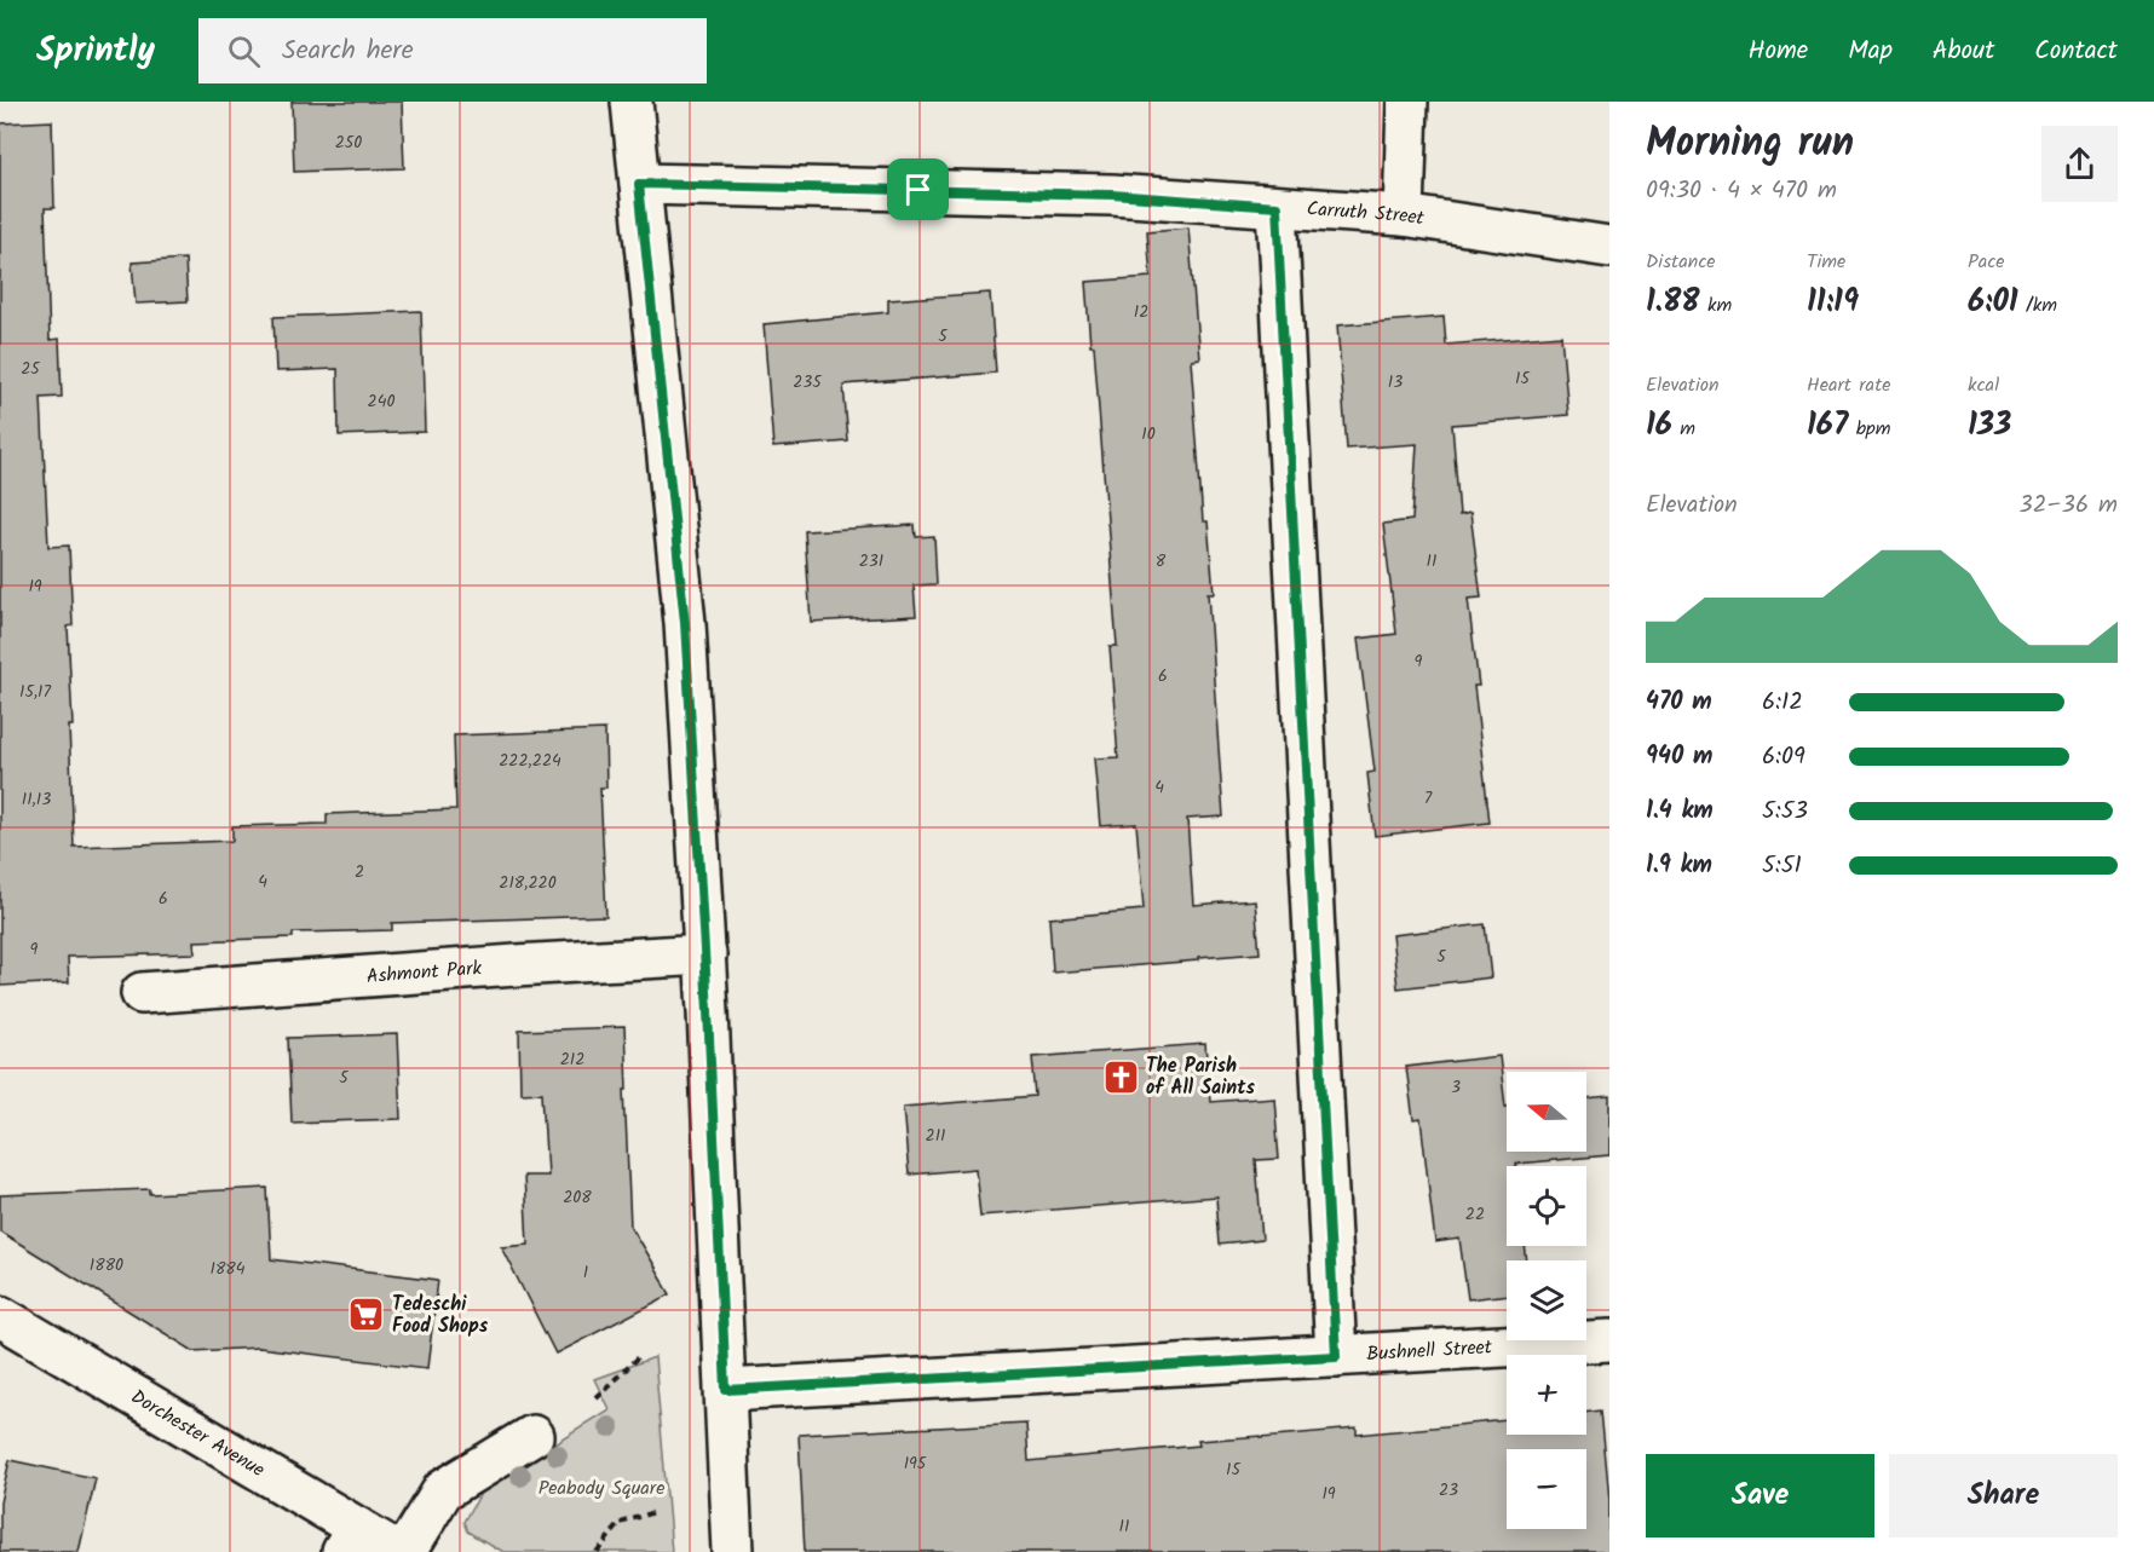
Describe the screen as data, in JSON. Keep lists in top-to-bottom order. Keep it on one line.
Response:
{"streets":{"street":["Carruth Street","Ashmont Park","Bushnell Street","Dorchester Avenue"]},"parks":["Peabody Square"],"places":{"church":["The Parish of All Saints"],"supermarket":["Tedeschi Food Shops"]},"house_numbers":["250","12","5","25","15","235","13","240","10","231","8","11","19","9","6","15,17","222,224","4","7","11,13","2","4","218,220","6","9","5","212","5","3","211","208","22","1880","1884","1","195","15","23","19","11"],"north":"left","page":{"header":"Sprintly","search":"Search here","nav":["Home","Map","About","Contact"],"heading":["Morning run","09:30 · 4 × 470 m"],"stats":[["Distance","1.88 km"],["Time","11:19"],["Pace","6:01 /km"],["Elevation","16 m"],["Heart rate","167 bpm"],["kcal","133"]],"chart":["Elevation","32–36 m"],"list":[{"name":"470 m","note":"6:12"},{"name":"940 m","note":"6:09"},{"name":"1.4 km","note":"5:53"},{"name":"1.9 km","note":"5:51"}],"map_buttons":["+","−"],"buttons":["Save","Share"]}}
